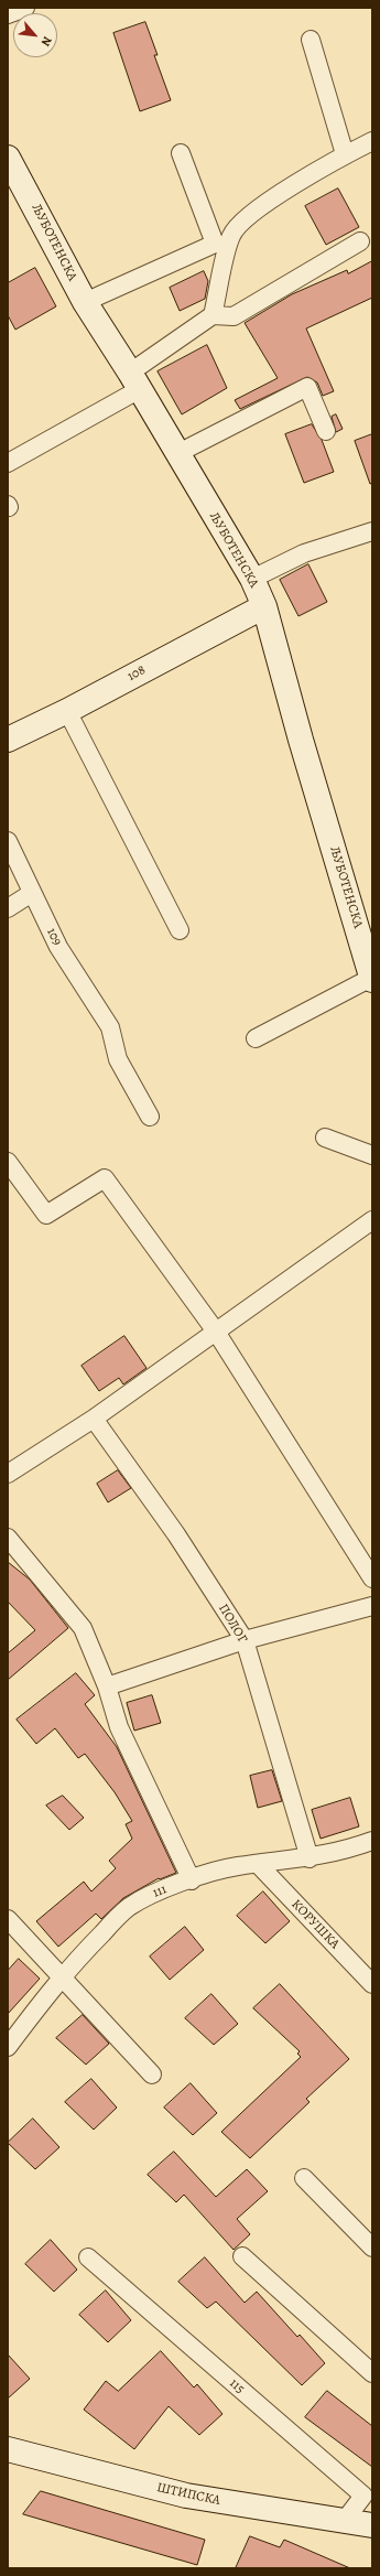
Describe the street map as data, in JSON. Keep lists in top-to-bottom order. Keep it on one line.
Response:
{"streets":{"main road":["ЉУБОТЕНСКА","108","ШТИПСКА"],"street":["109","ПОЛОГ","111","КОРУШКА","115"]},"crossings":[["ЉУБОТЕНСКА","108"],["ПОЛОГ","111"],["111","КОРУШКА"],["115","ШТИПСКА"]],"north":"bottom right"}
